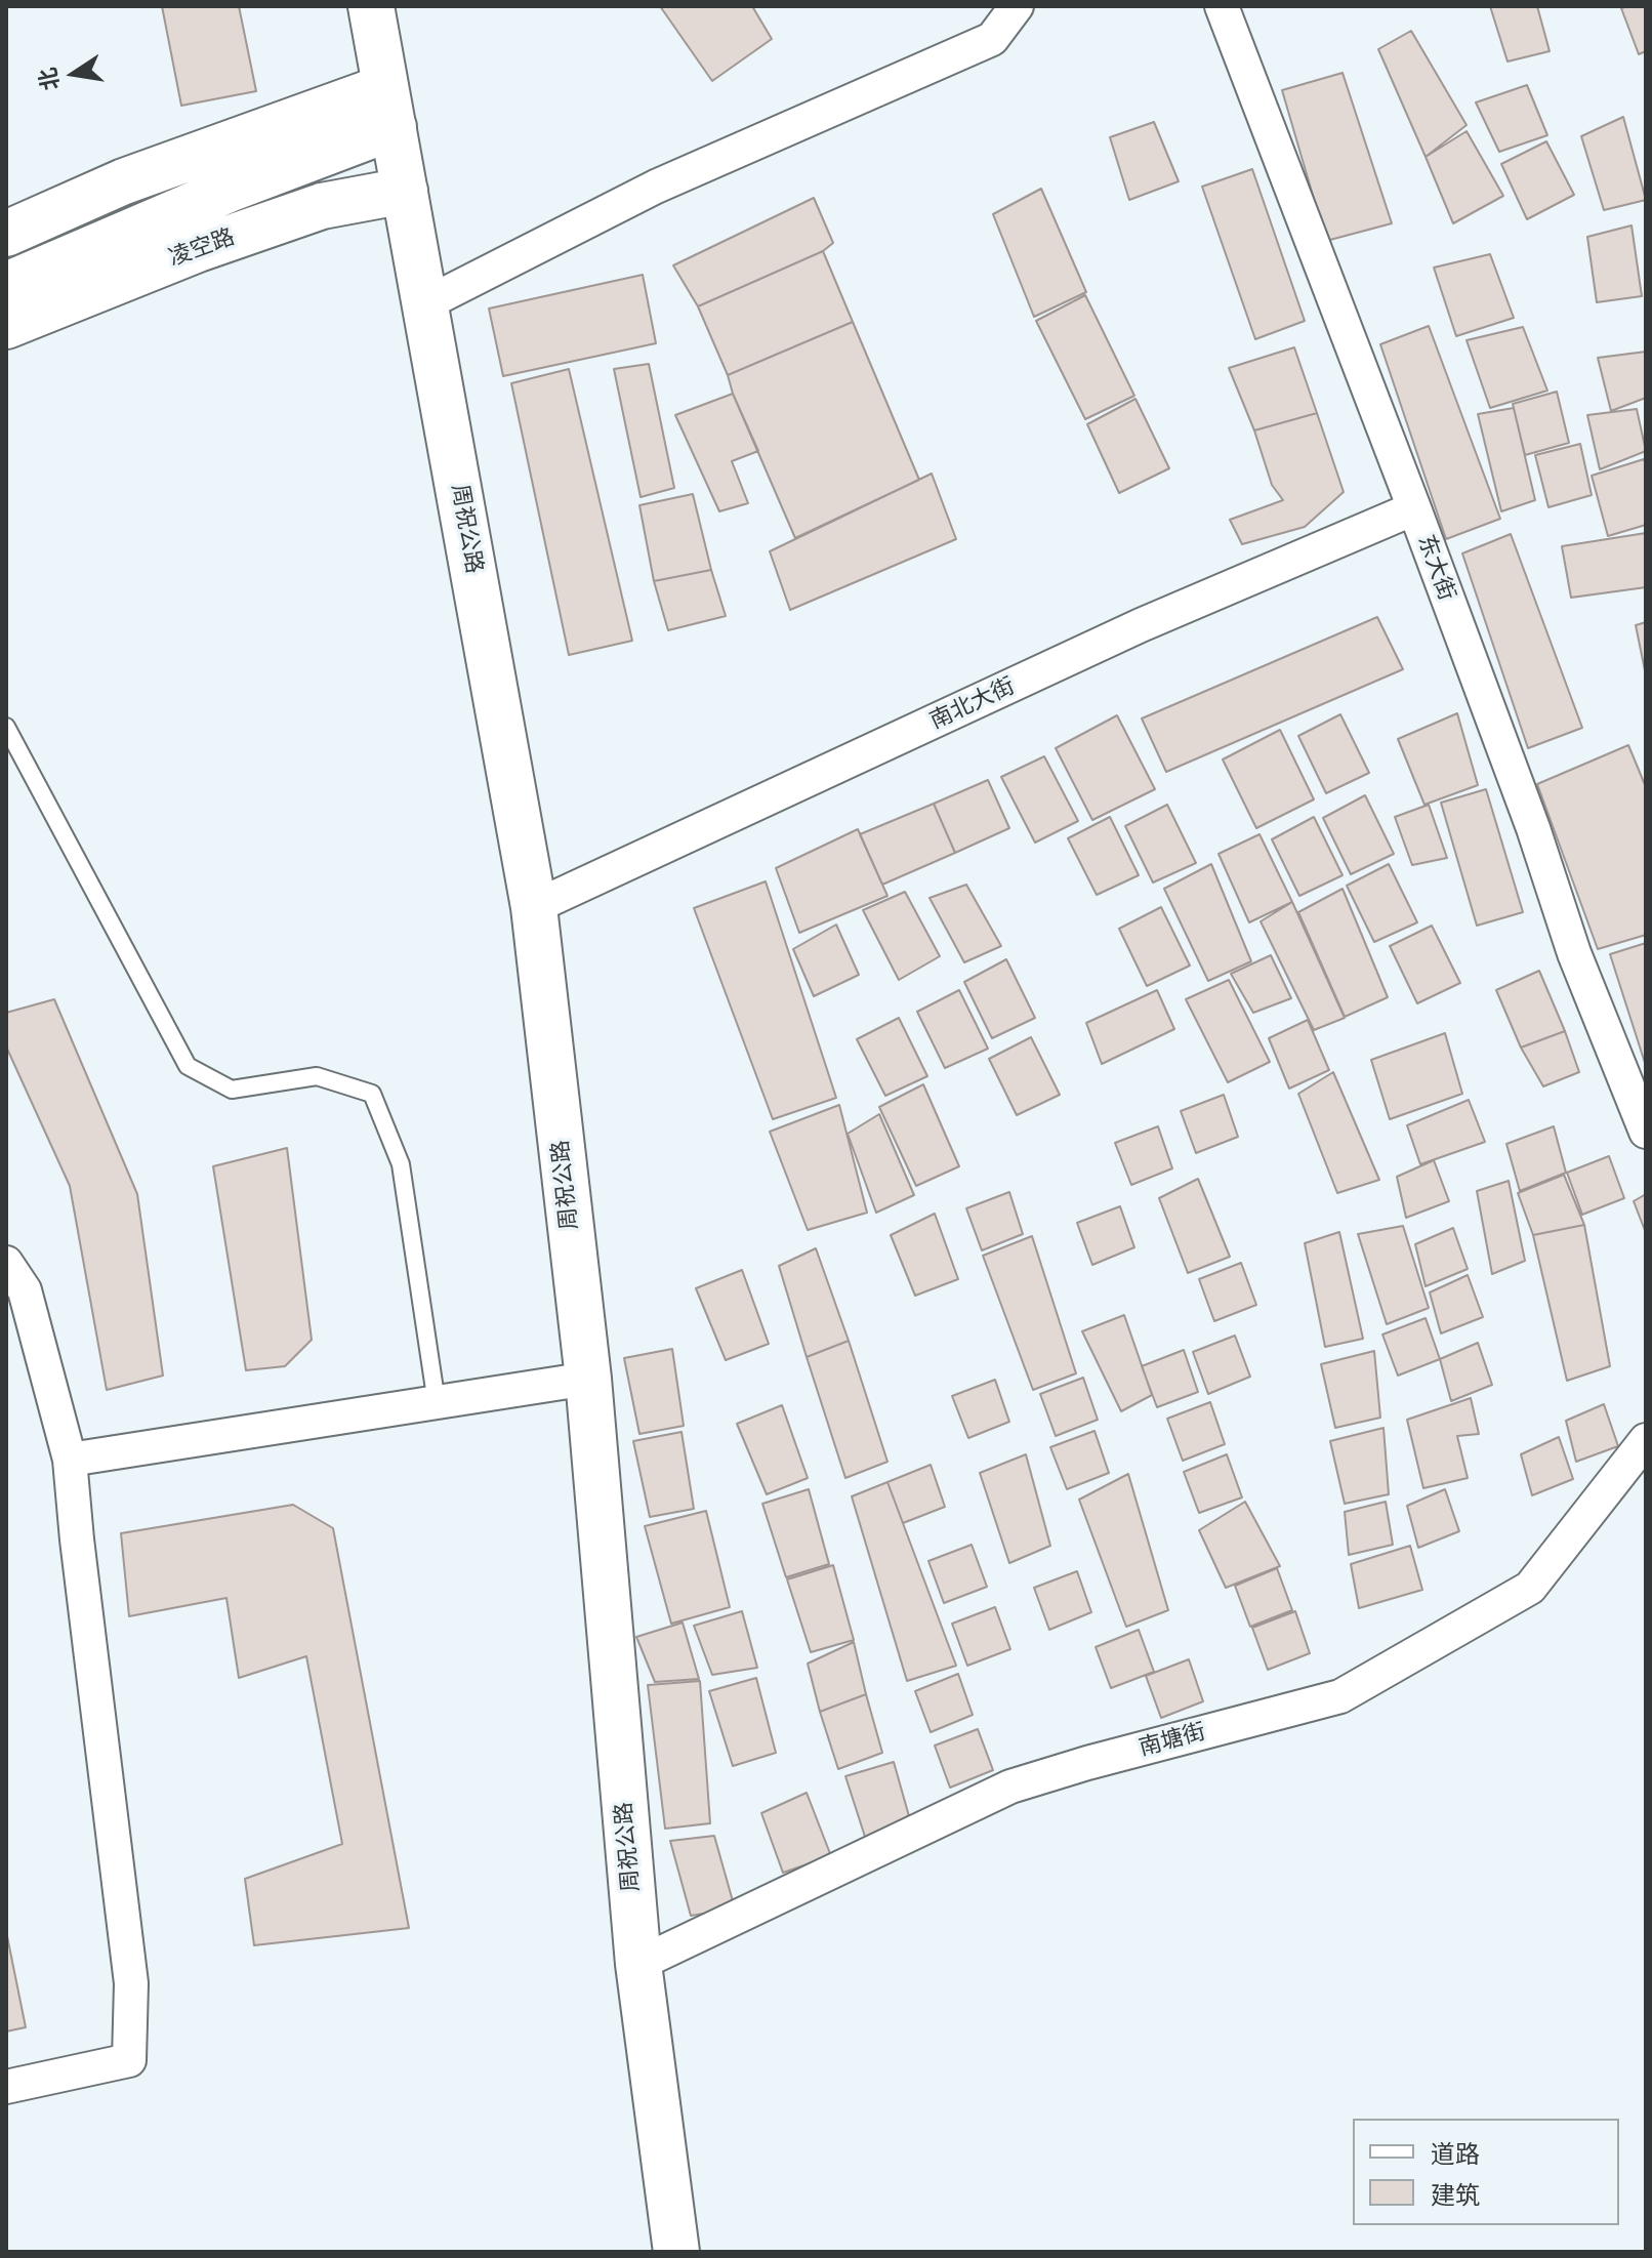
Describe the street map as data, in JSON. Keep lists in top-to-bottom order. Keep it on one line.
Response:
{"streets":{"street":["凌空路","周祝公路","东大街","南北大街","南塘街"]},"crossings":[["凌空路","周祝公路"],["周祝公路","南北大街"],["周祝公路","南塘街"],["东大街","南北大街"]],"legend":["道路","建筑"],"north":"left"}
